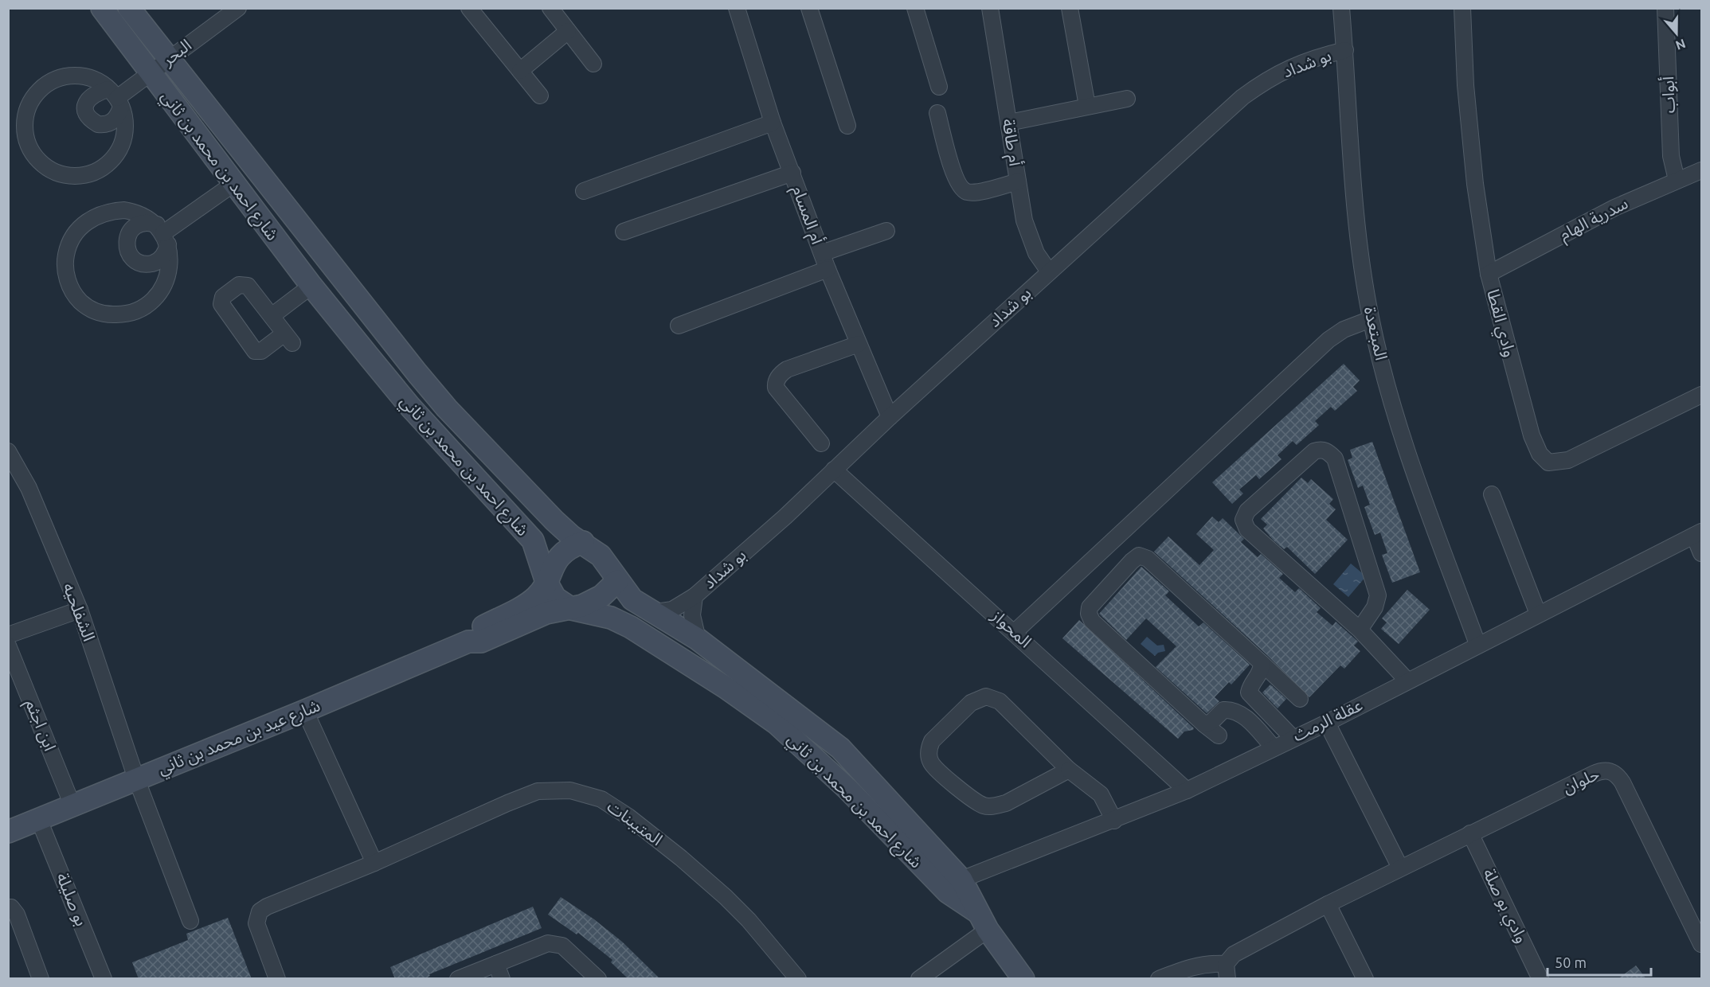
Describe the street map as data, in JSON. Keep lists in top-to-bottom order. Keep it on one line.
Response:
{"streets":{"street":["البحر","بو شداد","أبواب","أم طاقة","شارع احمد بن محمد بن ثاني","أم المسام","سدرية الهام","وادي القطا","المبتعدة","الشفلحيه","المحواز","عقلة الرمث","ابن اجثم","شارع عيد بن محمد بن ثاني","حلوان","المتيبنات","بو صليلة","وادي بو صلة"]},"crossings":[["البحر","شارع احمد بن محمد بن ثاني"],["بو شداد","أم طاقة"],["بو شداد","شارع احمد بن محمد بن ثاني"],["بو شداد","أم المسام"],["بو شداد","المبتعدة"],["بو شداد","المحواز"],["أبواب","سدرية الهام"],["شارع احمد بن محمد بن ثاني","عقلة الرمث"],["شارع احمد بن محمد بن ثاني","شارع عيد بن محمد بن ثاني"],["سدرية الهام","وادي القطا"],["المبتعدة","عقلة الرمث"],["الشفلحيه","شارع عيد بن محمد بن ثاني"],["المحواز","عقلة الرمث"],["ابن اجثم","شارع عيد بن محمد بن ثاني"],["شارع عيد بن محمد بن ثاني","بو صليلة"],["حلوان","وادي بو صلة"]],"scale_bar":"50 m","north":"bottom"}
